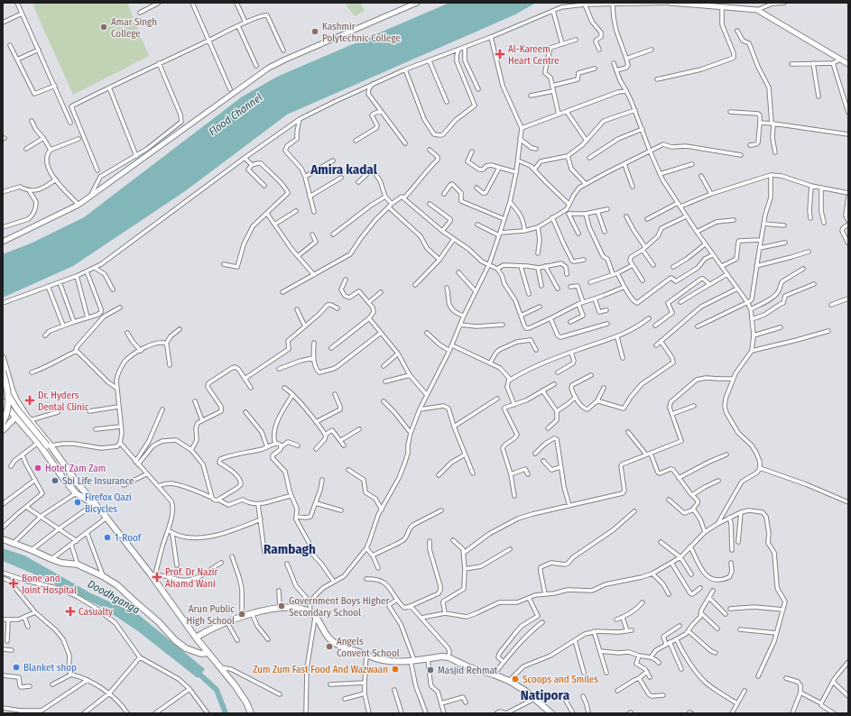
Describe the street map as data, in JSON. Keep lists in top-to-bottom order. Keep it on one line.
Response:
{"districts":["Amira kadal","Rambagh","Natipora"],"water":["Flood Channel","Doodhganga"],"places":{"other":["Amar Singh College","Kashmir Polytechnic College","Hotel Zam Zam","Sbi Life Insurance","Firefox Qazi Bicycles","1-Roof","Government Boys Higher Secondary School","Arun Public High School","Angels Convent School","Blanket shop","Zum Zum Fast Food And Wazwaan","Masjid Rehmat","Scoops and Smiles"],"health":["Al-Kareem Heart Centre","Dr. Hyders Dental Clinic","Prof. Dr Nazir Ahamd Wani","Bone and Joint Hospital","Casualty"]}}
